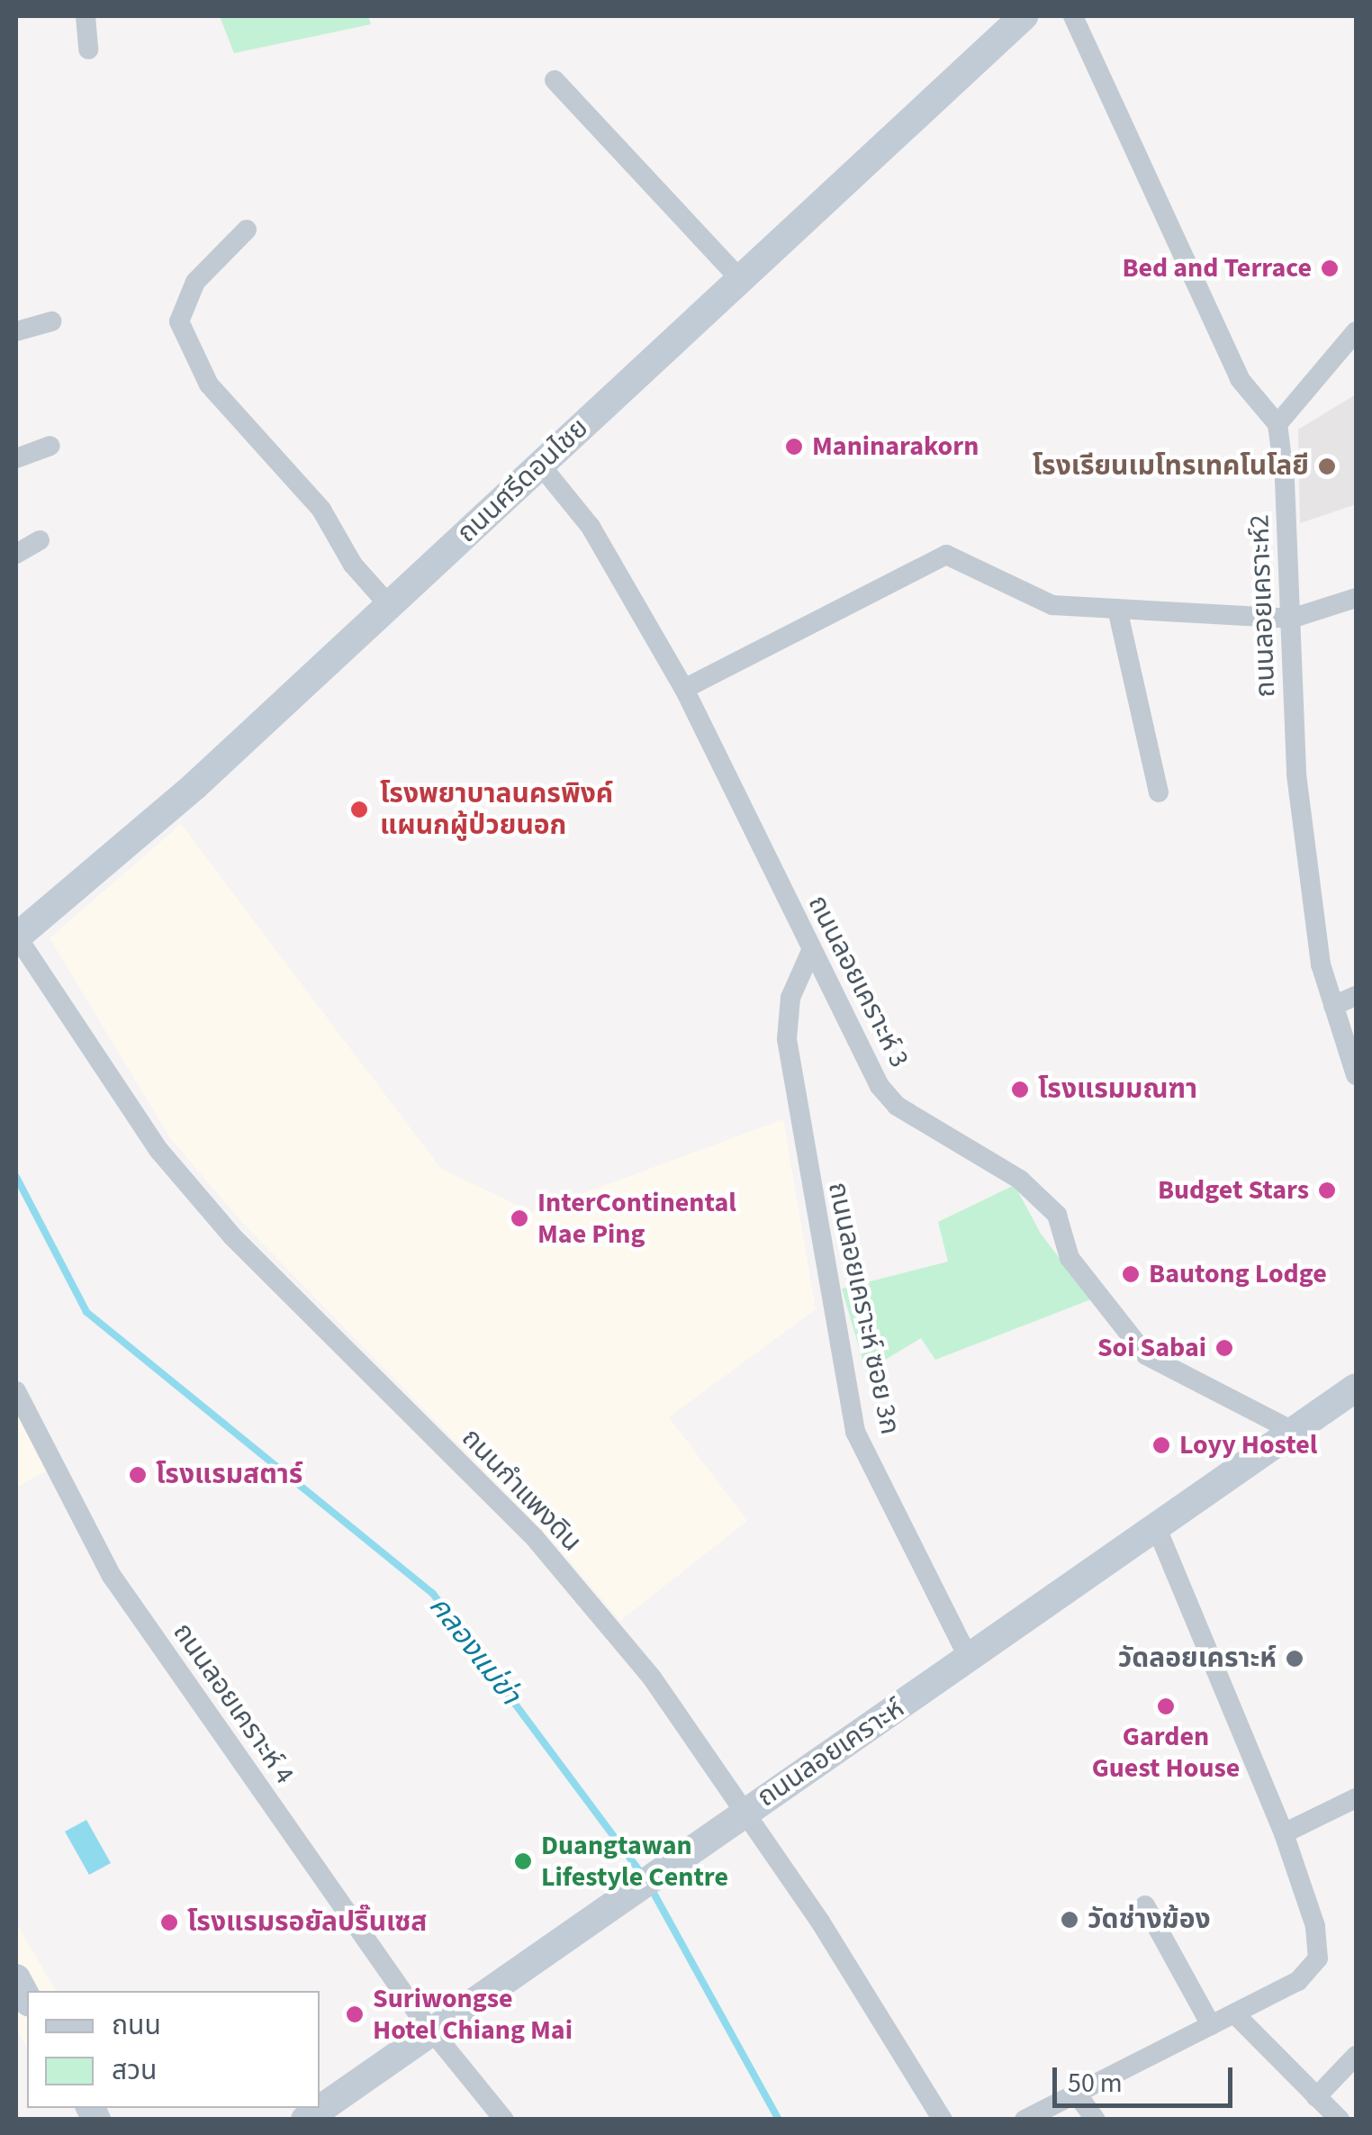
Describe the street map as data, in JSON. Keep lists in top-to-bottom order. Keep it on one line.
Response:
{"streets":{"street":["ถนนศรีดอนไชย","ถนนลอยเคราะห์2","ถนนลอยเคราะห์ 3","ถนนลอยเคราะห์ ซอย 3ก","ถนนกำแพงดิน","ถนนลอยเคราะห์ 4","ถนนลอยเคราะห์"]},"crossings":[["ถนนศรีดอนไชย","ถนนลอยเคราะห์ 3"],["ถนนศรีดอนไชย","ถนนกำแพงดิน"],["ถนนลอยเคราะห์ 3","ถนนลอยเคราะห์ ซอย 3ก"],["ถนนลอยเคราะห์ 3","ถนนลอยเคราะห์"],["ถนนลอยเคราะห์ ซอย 3ก","ถนนลอยเคราะห์"],["ถนนกำแพงดิน","ถนนลอยเคราะห์"],["ถนนลอยเคราะห์ 4","ถนนลอยเคราะห์"]],"water":["คลองแม่ข่า"],"places":["Bed and Terrace","Maninarakorn","โรงเรียนเมโทรเทคโนโลยี","โรงพยาบาลนครพิงค์ แผนกผู้ป่วยนอก","โรงแรมมณฑา","Budget Stars","InterContinental Mae Ping","Bautong Lodge","Soi Sabai","Loyy Hostel","โรงแรมสตาร์","วัดลอยเคราะห์","Garden Guest House","Duangtawan Lifestyle Centre","วัดช่างฆ้อง","โรงแรมรอยัลปริ๊นเซส","Suriwongse Hotel Chiang Mai"],"legend":["ถนน","สวน"],"scale_bar":"50 m"}
